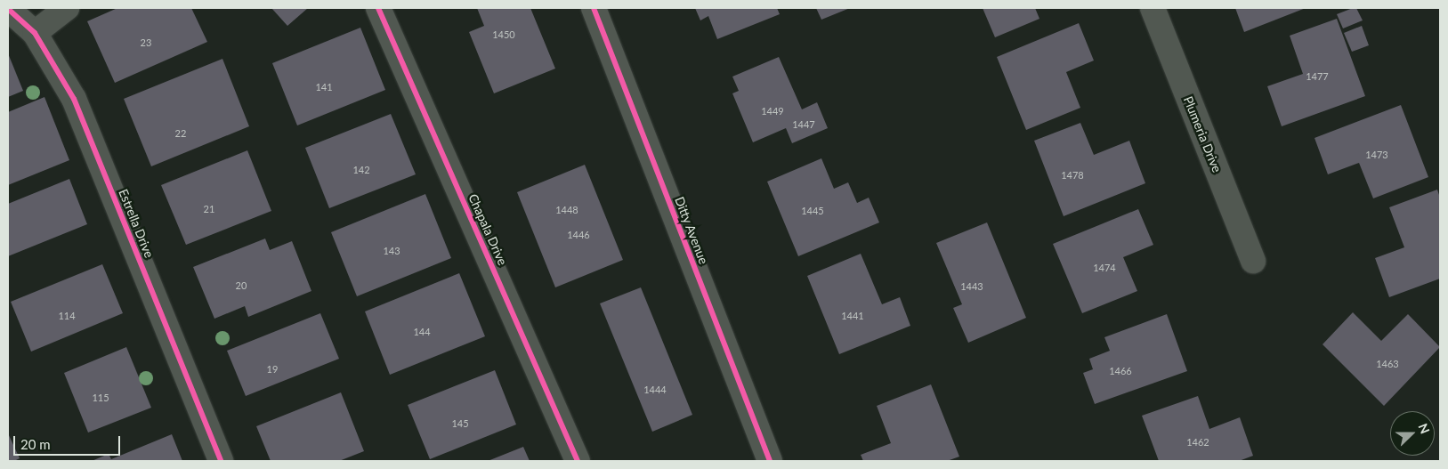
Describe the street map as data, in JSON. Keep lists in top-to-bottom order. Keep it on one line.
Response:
{"streets":{"street":["Plumeria Drive","Estrella Drive","Chapala Drive","Ditty Avenue"]},"house_numbers":["1450","23","1477","141","1449","1447","22","1473","142","1478","21","1448","1445","1446","143","1474","20","1443","114","1441","144","1463","19","1466","1444","115","145","1462"],"scale_bar":"20 m","north":"right"}
